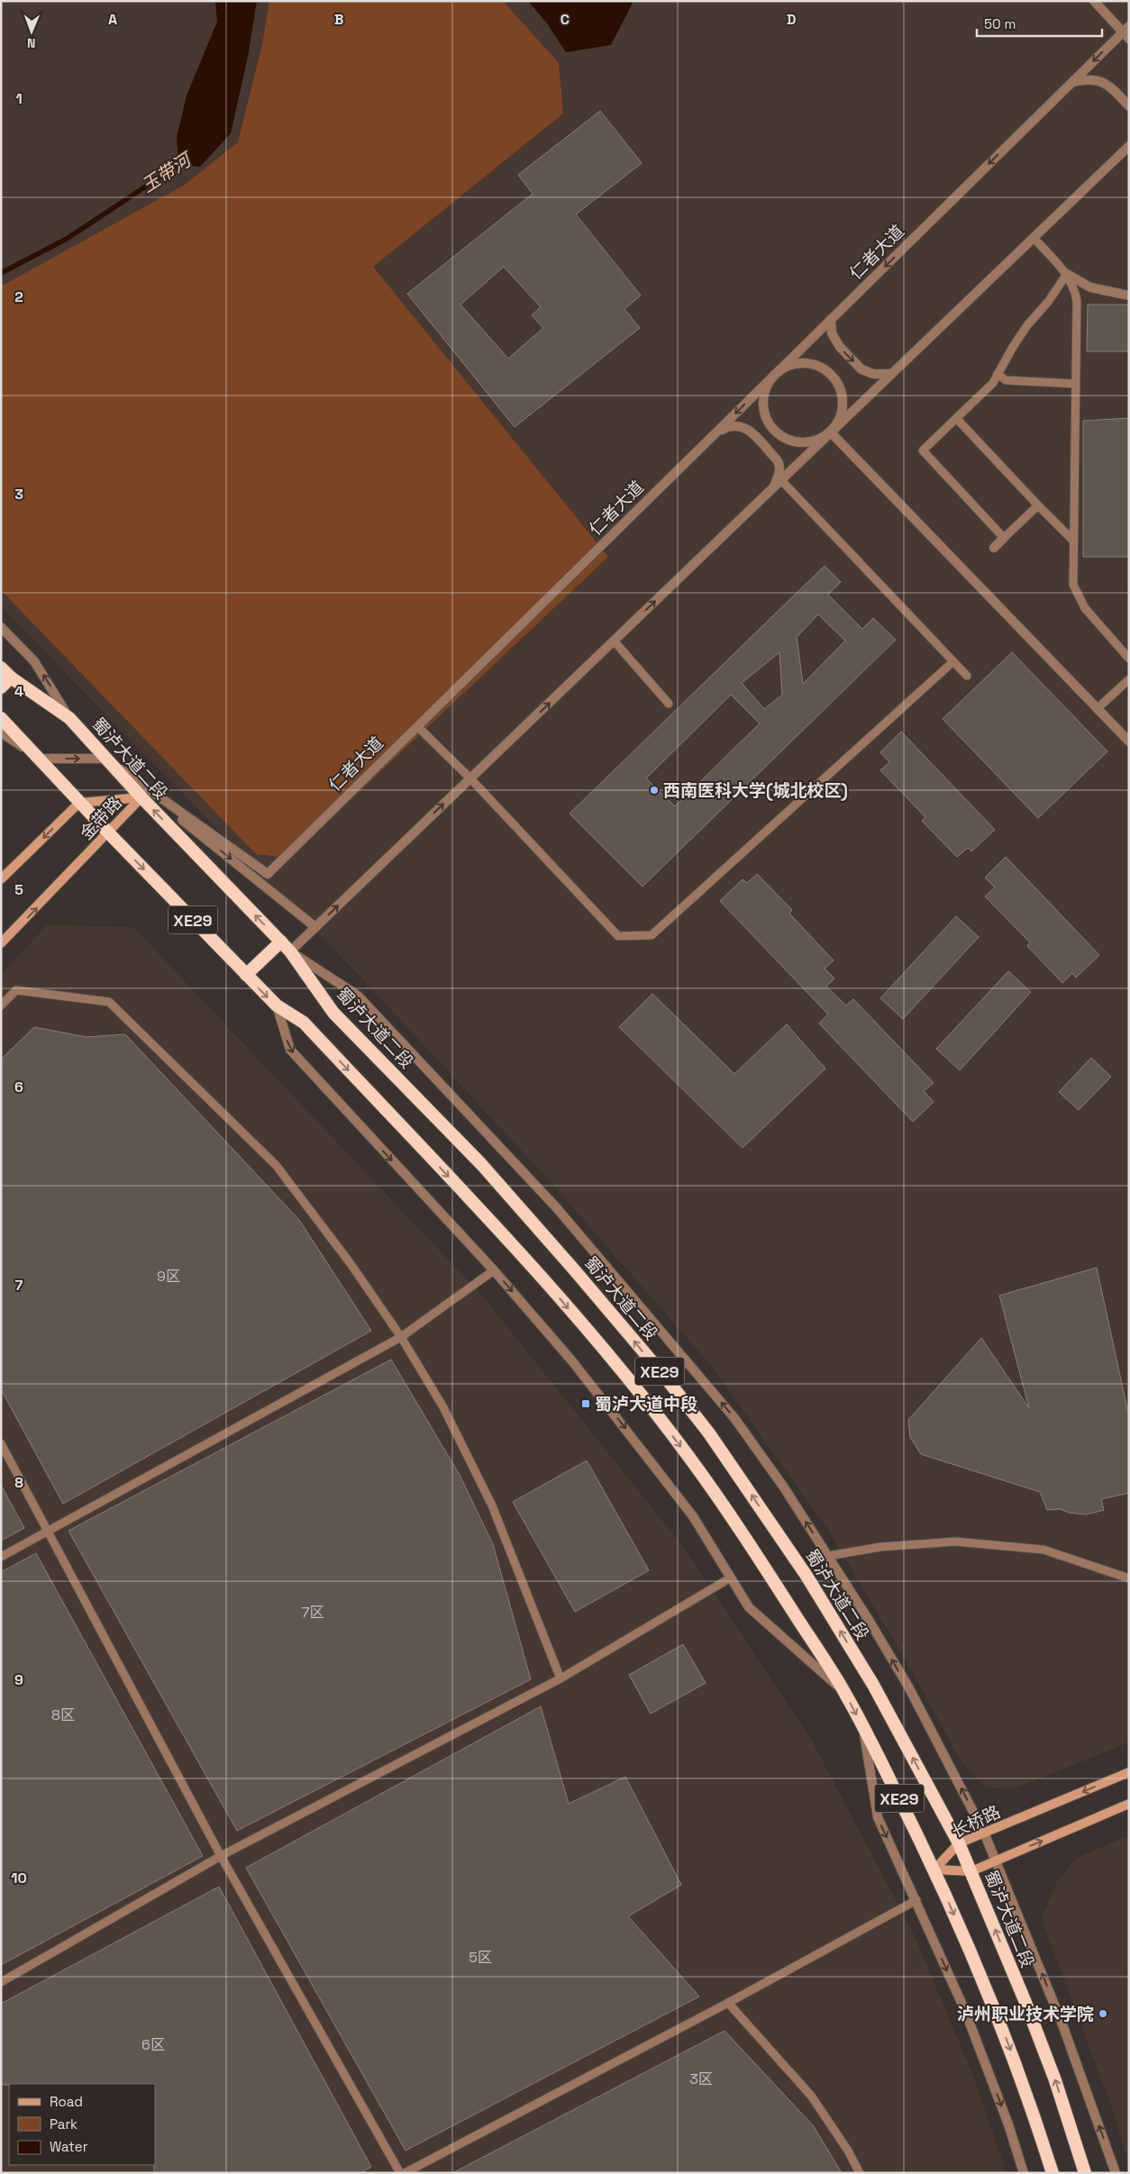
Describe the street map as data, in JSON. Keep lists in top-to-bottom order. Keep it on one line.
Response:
{"streets":{"highway":["蜀泸大道二段","XE29"],"main road":["金带路","长桥路"],"street":["仁者大道"]},"crossings":[["仁者大道","蜀泸大道二段"],["蜀泸大道二段","金带路"],["蜀泸大道二段","长桥路"],["金带路","XE29"],["XE29","长桥路"]],"one_way":["仁者大道"],"water":["玉带河"],"places":{"other":["西南医科大学(城北校区)","泸州职业技术学院"],"transit":["蜀泸大道中段"]},"house_numbers":["9区","7区","8区","5区","6区","3区"],"legend":["Road","Park","Water"],"scale_bar":"50 m","north":"bottom","grid":{"columns":["A","B","C","D"],"rows":["1","2","3","4","5","6","7","8","9","10"]}}
